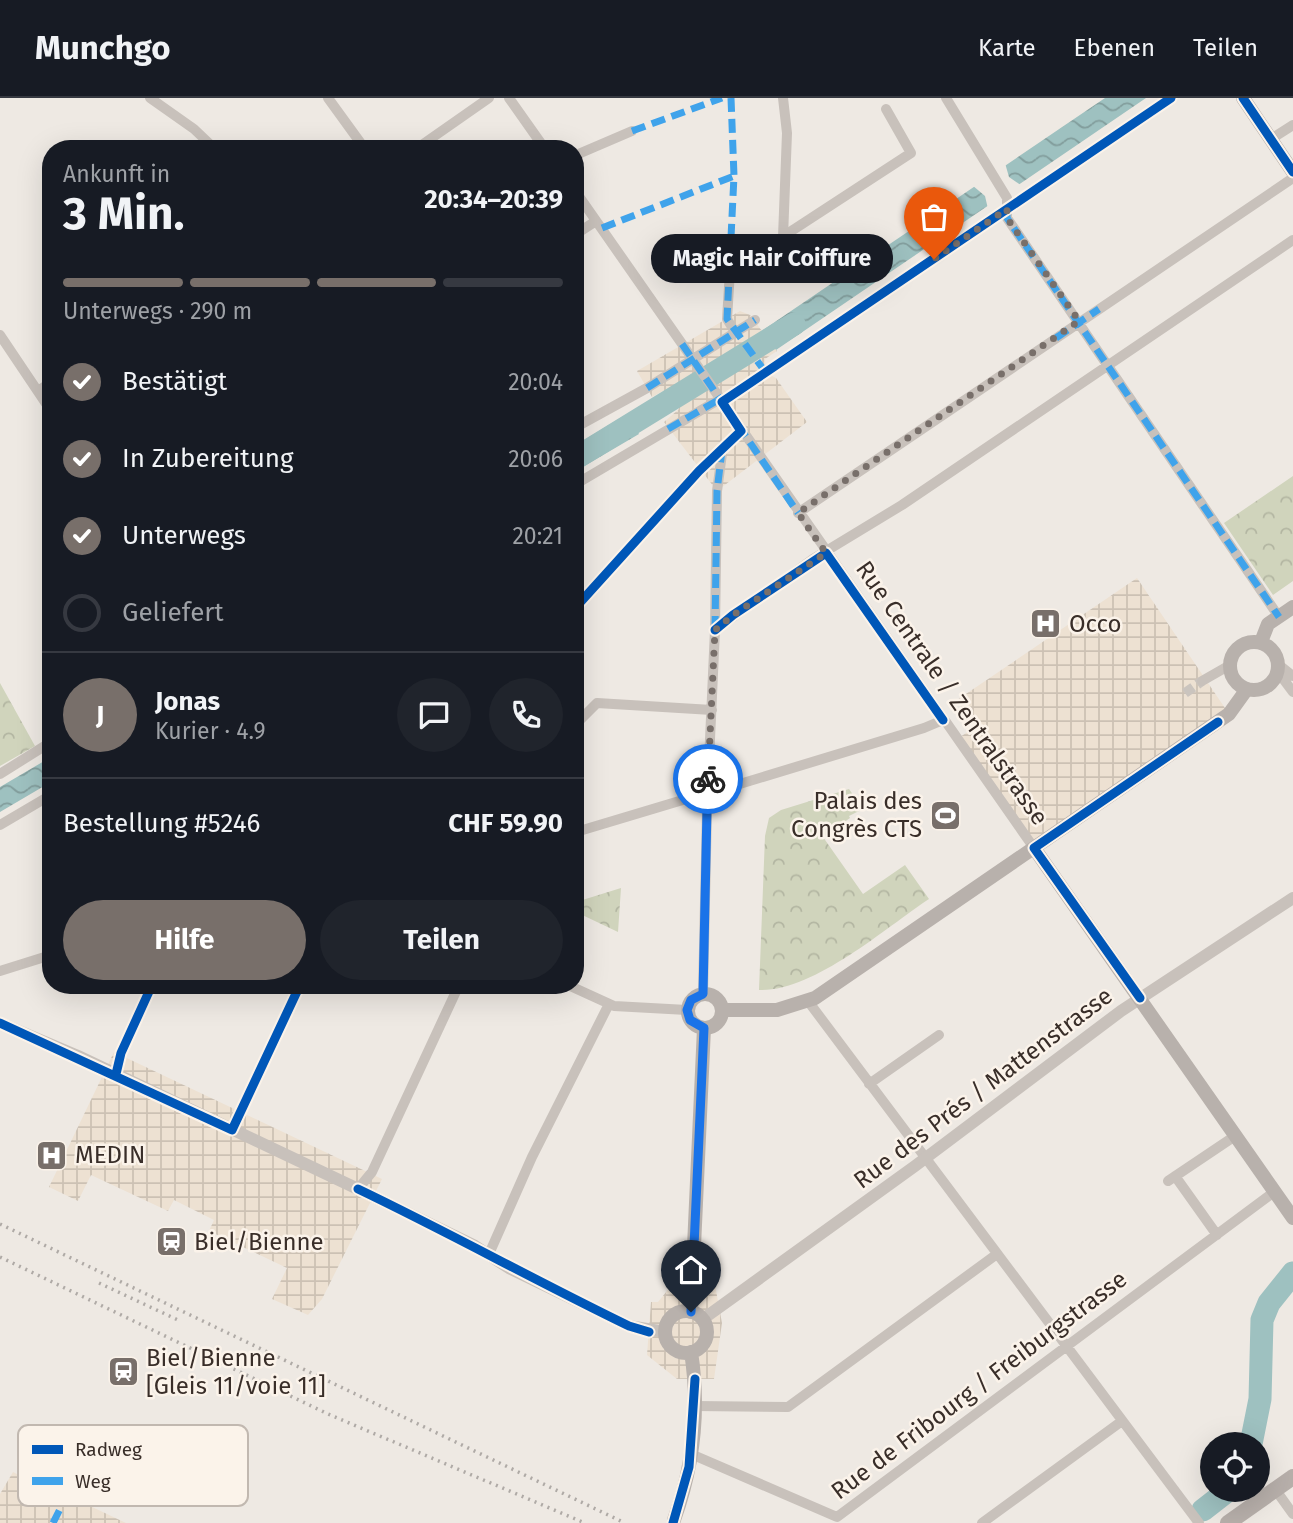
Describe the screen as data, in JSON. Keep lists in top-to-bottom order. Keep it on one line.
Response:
{"streets":{"main road":["Rue Centrale / Zentralstrasse"],"street":["Rue des Prés / Mattenstrasse","Rue de Fribourg / Freiburgstrasse"]},"crossings":[["Rue Centrale / Zentralstrasse","Rue des Prés / Mattenstrasse"],["Rue Centrale / Zentralstrasse","Rue de Fribourg / Freiburgstrasse"]],"places":{"other":["Magic Hair Coiffure"],"hospital":["Occo","MEDIN"],"sports":["Palais des Congrès CTS"],"station":["Biel/Bienne","Biel/Bienne [Gleis 11/voie 11]"]},"legend":["Radweg","Weg"],"page":{"header":"Munchgo","nav":["Karte","Ebenen","Teilen"],"heading":["3 Min.","Ankunft in","20:34–20:39"],"panel":["Jonas","Kurier · 4.9","Bestellung #5246","CHF 59.90"],"bubble":"Magic Hair Coiffure","bar":"Unterwegs · 290 m","list":[["Bestätigt","20:04"],["In Zubereitung","20:06"],["Unterwegs","20:21"],"Geliefert"],"round":"J","buttons":["Hilfe","Teilen"]}}
